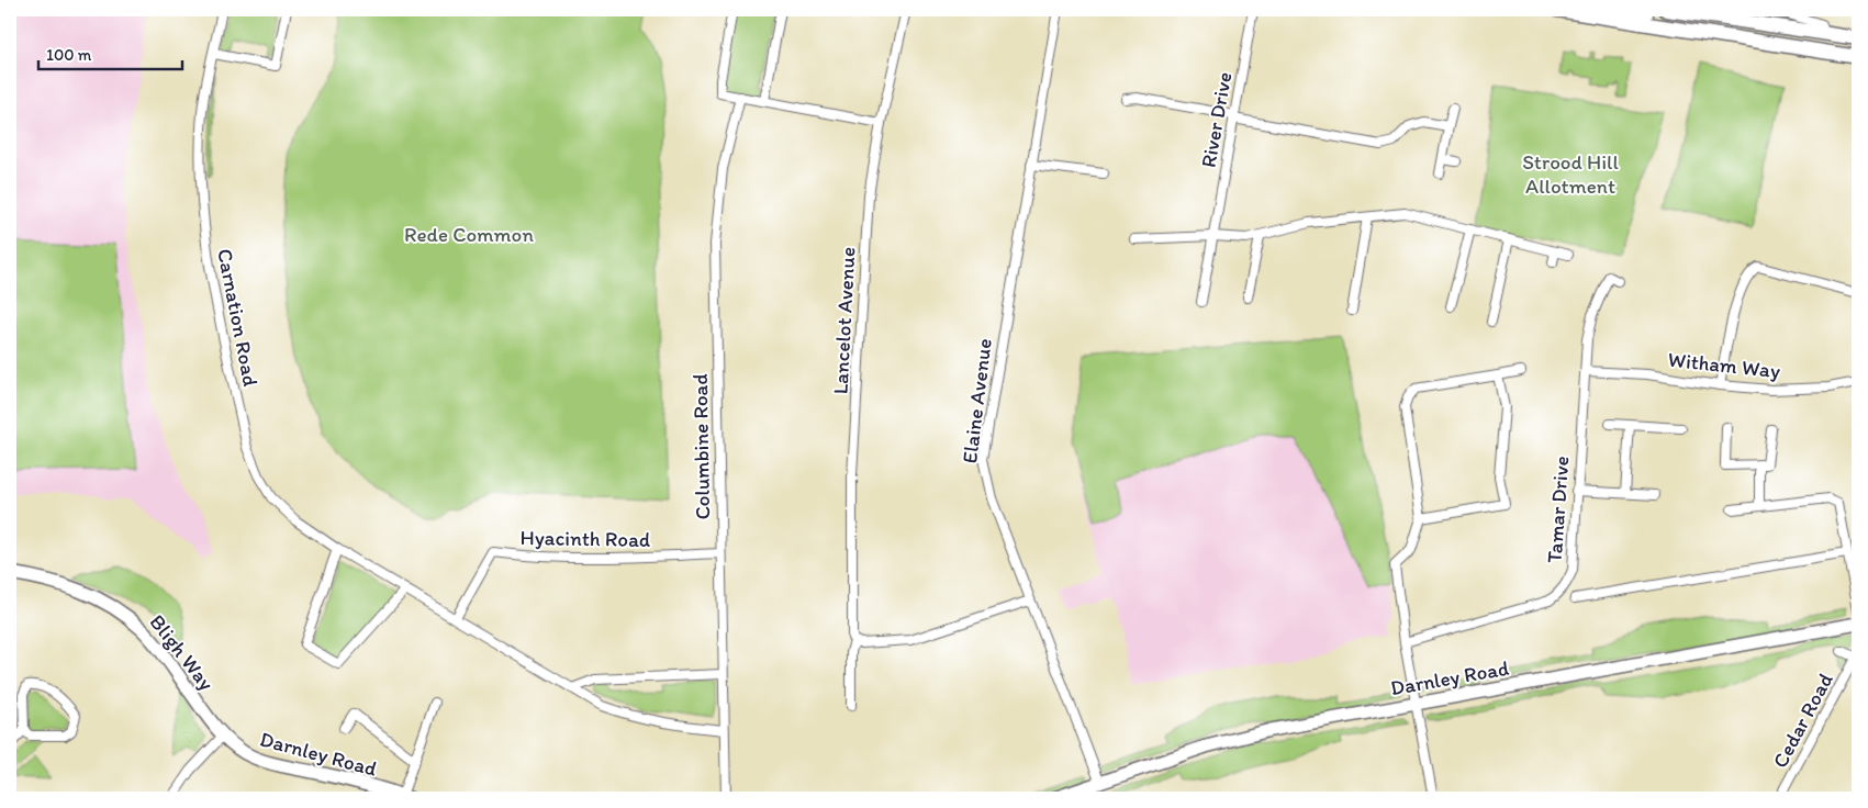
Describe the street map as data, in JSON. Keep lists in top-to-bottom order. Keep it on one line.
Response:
{"streets":{"street":["River Drive","Carnation Road","Lancelot Avenue","Witham Way","Elaine Avenue","Columbine Road","Tamar Drive","Hyacinth Road","Bligh Way","Darnley Road","Cedar Road"]},"crossings":[["Carnation Road","Columbine Road"],["Carnation Road","Hyacinth Road"],["Witham Way","Tamar Drive"],["Elaine Avenue","Darnley Road"],["Columbine Road","Hyacinth Road"],["Bligh Way","Darnley Road"]],"parks":["Strood Hill Allotment","Rede Common"],"scale_bar":"100 m"}
